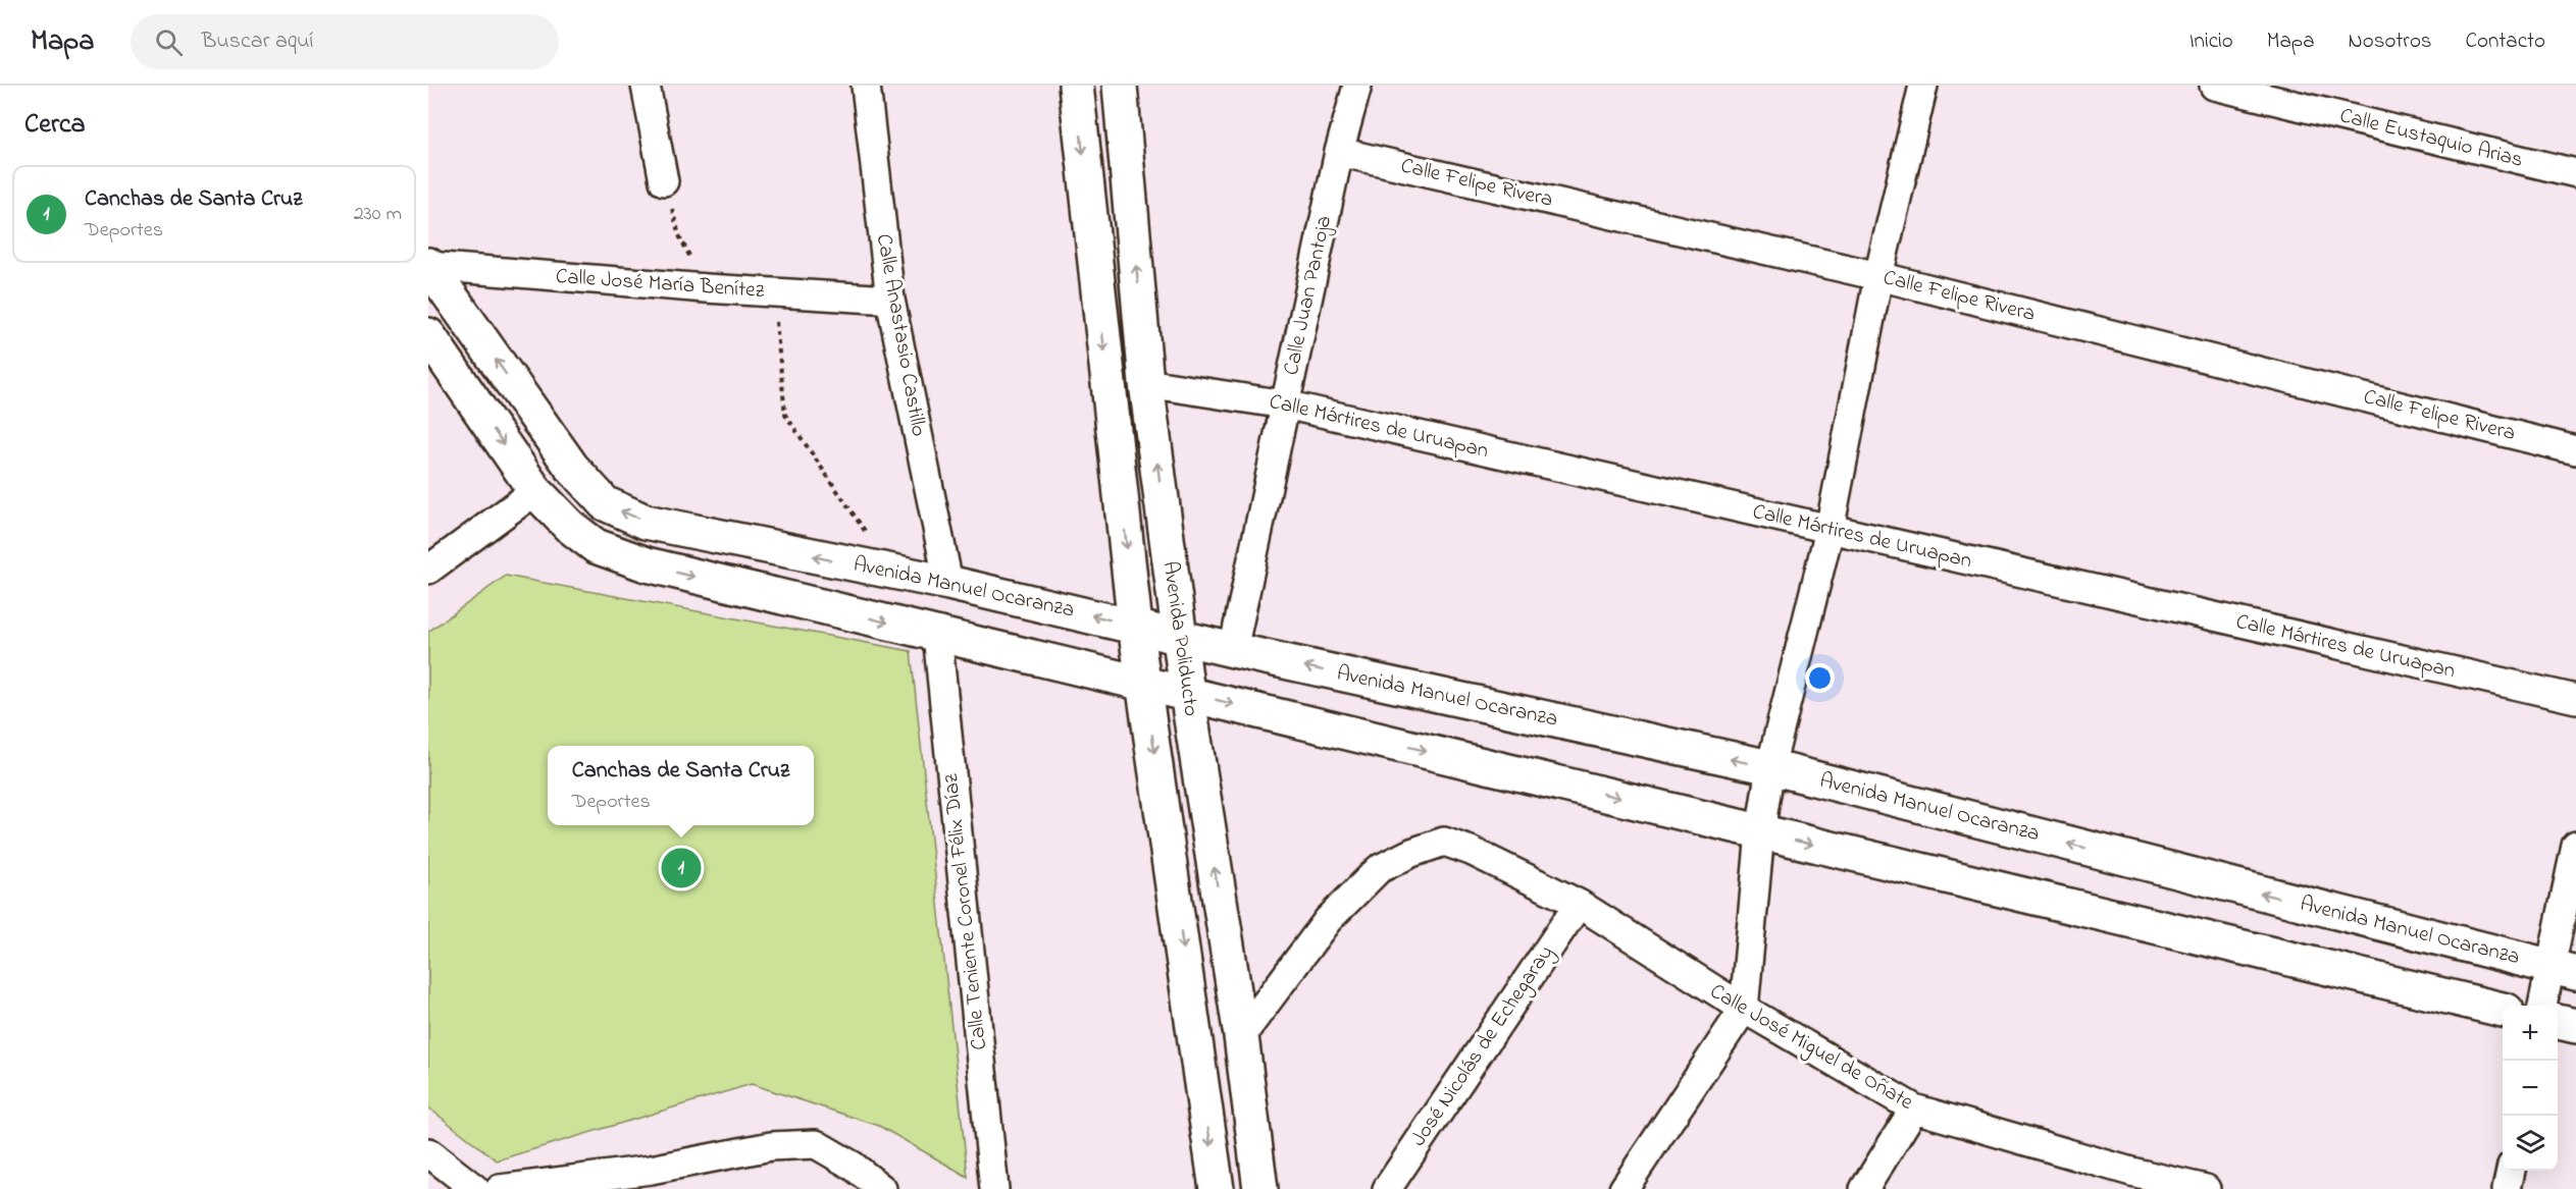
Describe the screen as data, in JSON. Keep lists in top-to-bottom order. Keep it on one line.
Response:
{"streets":{"street":["Calle Eustaquio Arias","Calle Felipe Rivera","Calle José María Benítez","Calle Juan Pantoja","Calle Anastasio Castillo","Calle Mártires de Uruapan","Avenida Manuel Ocaranza","Avenida Poliducto","Calle Teniente Coronel Félix Díaz","José Nicolás de Echegaray","Calle José Miguel de Oñate"]},"crossings":[["Calle Felipe Rivera","Calle Juan Pantoja"],["Calle José María Benítez","Calle Anastasio Castillo"],["Calle José María Benítez","Avenida Manuel Ocaranza"],["Calle Juan Pantoja","Calle Mártires de Uruapan"],["Calle Juan Pantoja","Avenida Manuel Ocaranza"],["Calle Anastasio Castillo","Avenida Manuel Ocaranza"],["Calle Mártires de Uruapan","Avenida Poliducto"],["Avenida Manuel Ocaranza","Avenida Poliducto"],["Avenida Poliducto","Calle José Miguel de Oñate"],["José Nicolás de Echegaray","Calle José Miguel de Oñate"]],"page":{"header":"Mapa","search":"Buscar aquí","nav":["Inicio","Mapa","Nosotros","Contacto"],"heading":"Cerca","list":[{"mark":"1","name":"Canchas de Santa Cruz","note":"Deportes","value":"230 m"}],"popup":["Canchas de Santa Cruz","Deportes"],"pins":"1","map_buttons":["+","−"]}}
